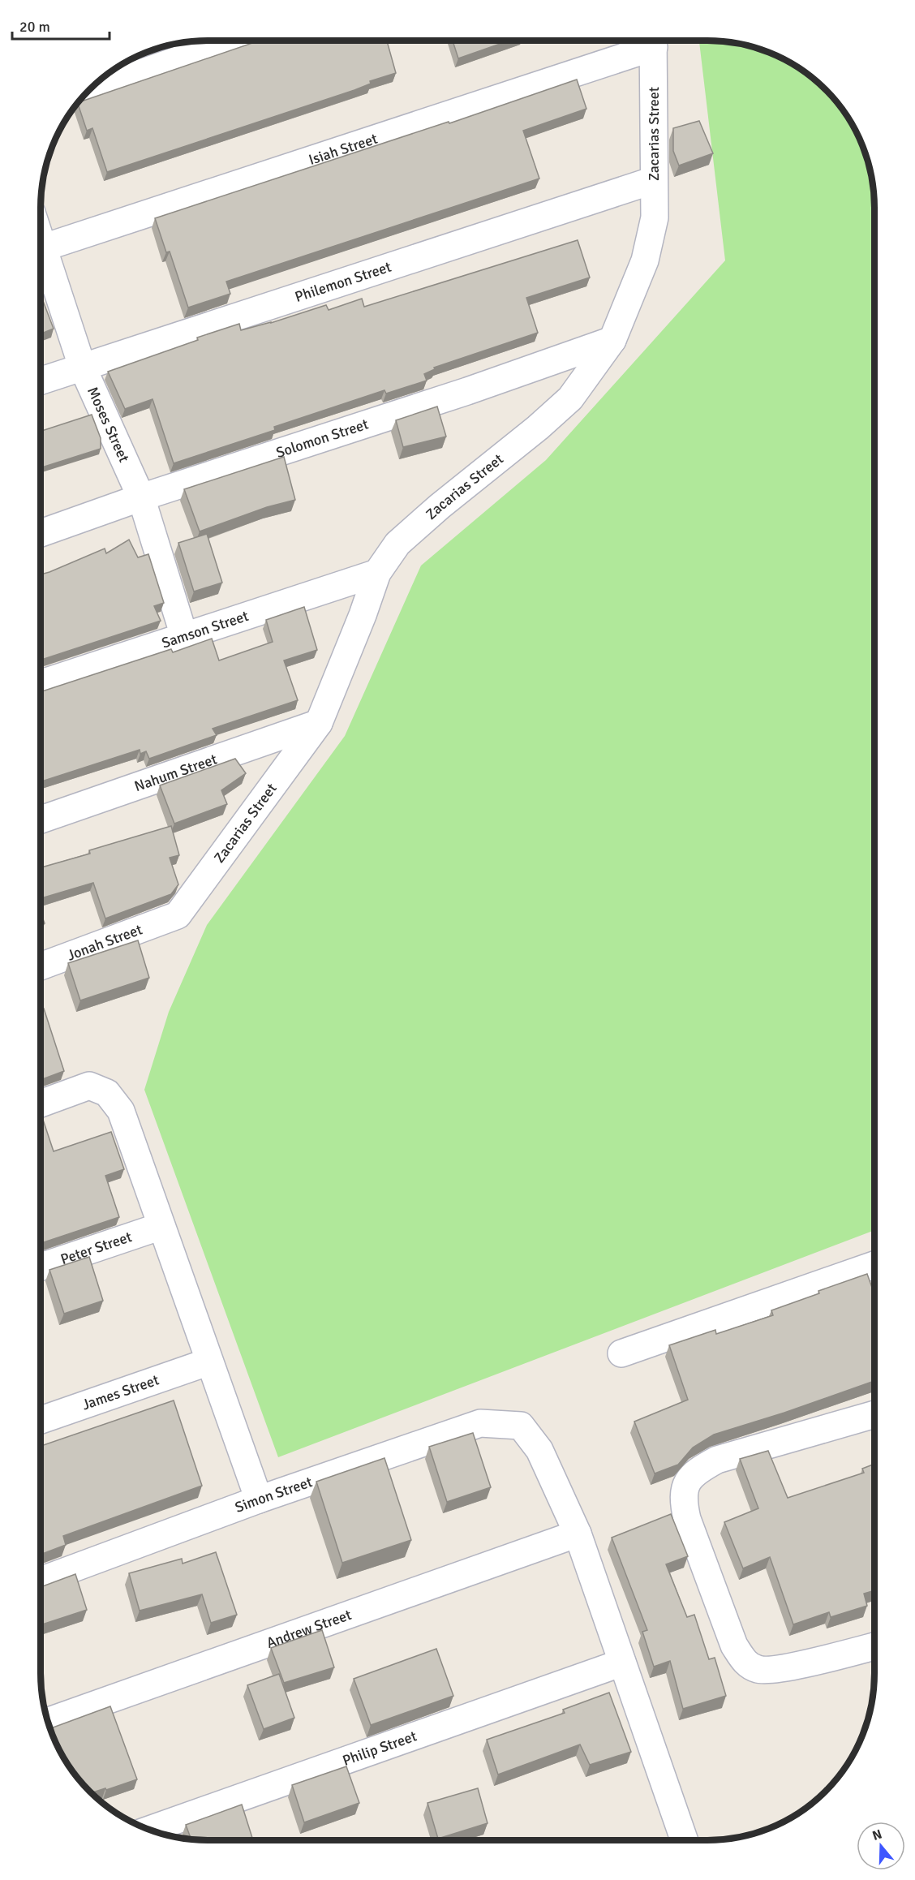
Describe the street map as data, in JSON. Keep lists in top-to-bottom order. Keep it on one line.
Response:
{"streets":{"street":["Zacarias Street","Isiah Street","Philemon Street","Moses Street","Solomon Street","Samson Street","Nahum Street","Jonah Street","Peter Street","James Street","Simon Street","Andrew Street","Philip Street"]},"crossings":[["Zacarias Street","Isiah Street"],["Zacarias Street","Philemon Street"],["Zacarias Street","Solomon Street"],["Zacarias Street","Samson Street"],["Zacarias Street","Nahum Street"],["Zacarias Street","Jonah Street"],["Philemon Street","Moses Street"],["Moses Street","Solomon Street"],["Moses Street","Samson Street"],["Simon Street","Andrew Street"]],"scale_bar":"20 m","north":"top"}
